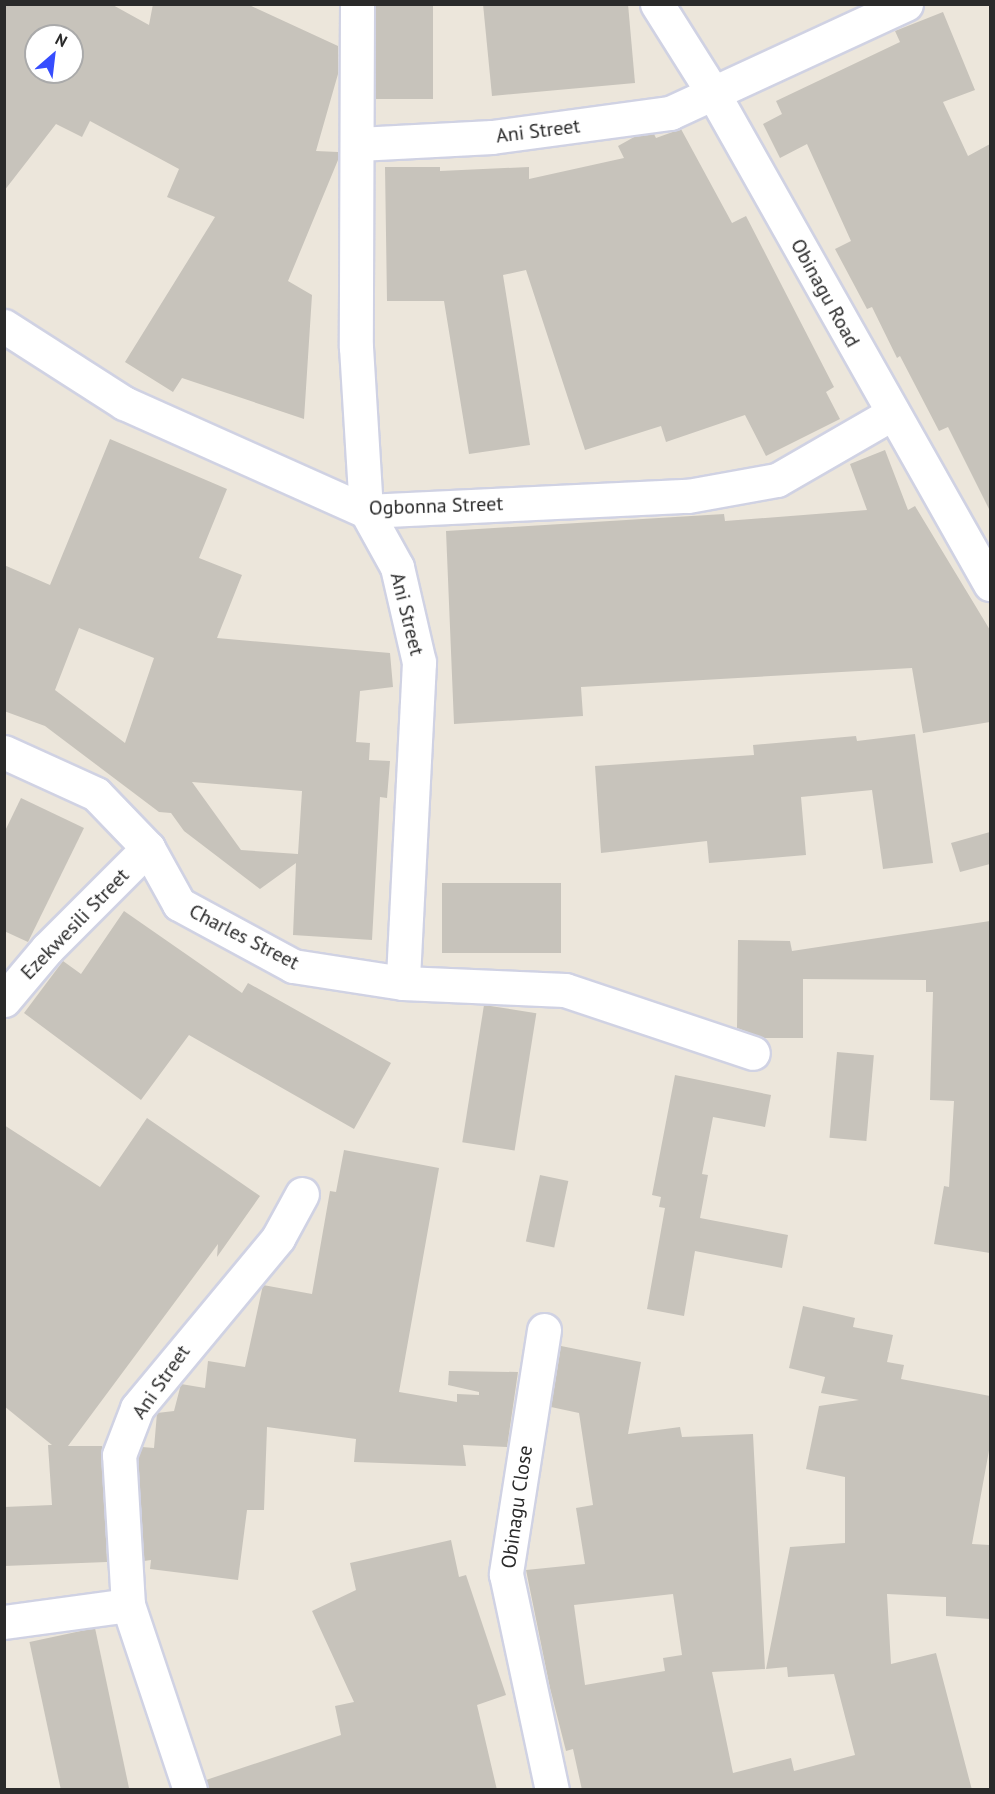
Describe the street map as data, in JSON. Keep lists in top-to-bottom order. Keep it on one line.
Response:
{"streets":{"street":["Ani Street","Obinagu Road","Ogbonna Street","Ezekwesili Street","Charles Street","Obinagu Close"]},"crossings":[["Ani Street","Obinagu Road"],["Ani Street","Ogbonna Street"],["Ani Street","Charles Street"],["Obinagu Road","Ogbonna Street"],["Ezekwesili Street","Charles Street"]],"north":"top right"}
